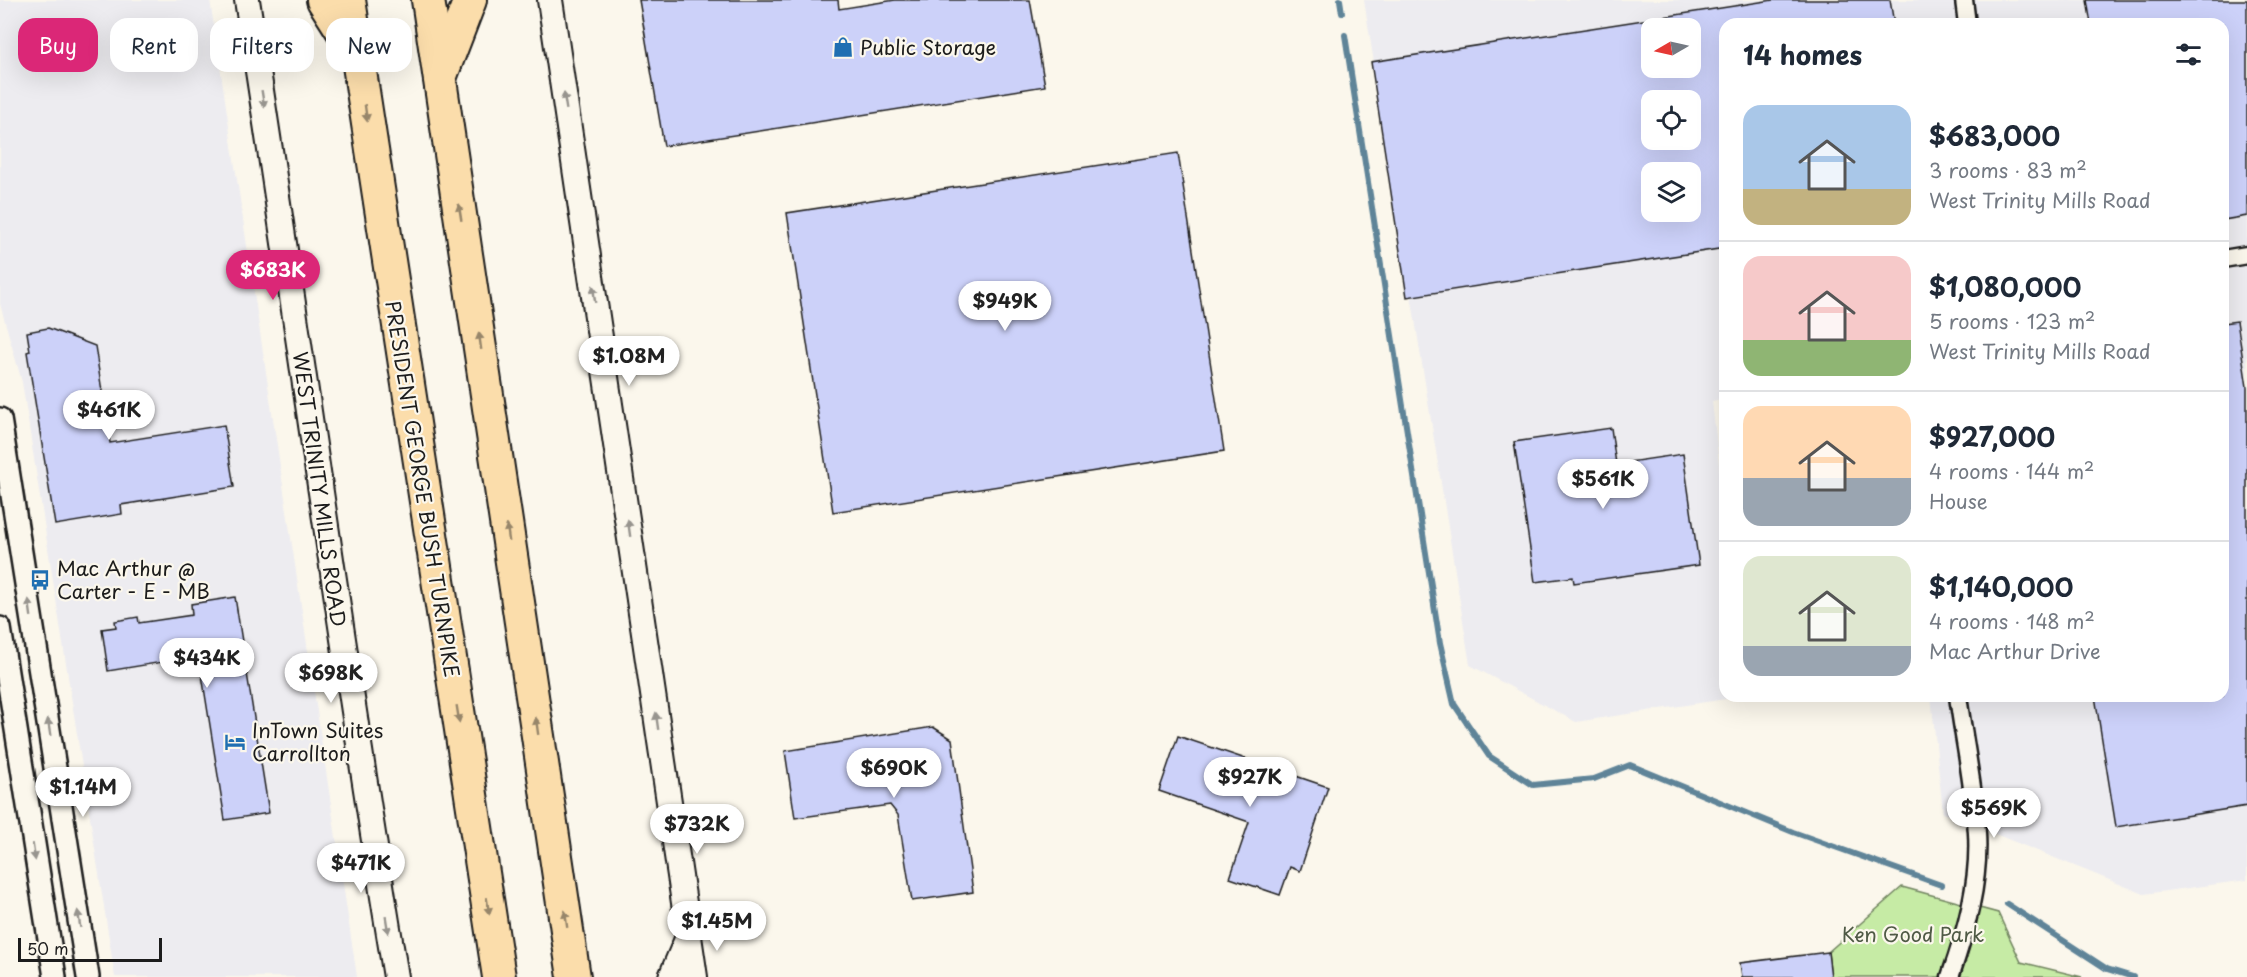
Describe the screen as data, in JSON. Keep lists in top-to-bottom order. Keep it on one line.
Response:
{"streets":{"highway":["PRESIDENT GEORGE BUSH TURNPIKE"],"main road":["WEST TRINITY MILLS ROAD"]},"one_way":["WEST TRINITY MILLS ROAD"],"parks":["Ken Good Park"],"places":{"shop":["Public Storage"],"bus stop":["Mac Arthur @ Carter - E - MB"],"hotel":["InTown Suites Carrollton"]},"scale_bar":"50 m","north":"left","page":{"chip":["Buy","Rent","Filters","New"],"heading":"14 homes","list":[{"name":"$683,000","note":"3 rooms · 83 m² · West Trinity Mills Road"},{"name":"$1,080,000","note":"5 rooms · 123 m² · West Trinity Mills Road"},{"name":"$927,000","note":"4 rooms · 144 m² · House"},{"name":"$1,140,000","note":"4 rooms · 148 m² · Mac Arthur Drive"}],"price":["$683K","$949K","$1.08M","$461K","$561K","$434K","$698K","$690K","$927K","$1.14M","$569K","$732K","$471K","$1.45M"],"scale":"50 m"}}
